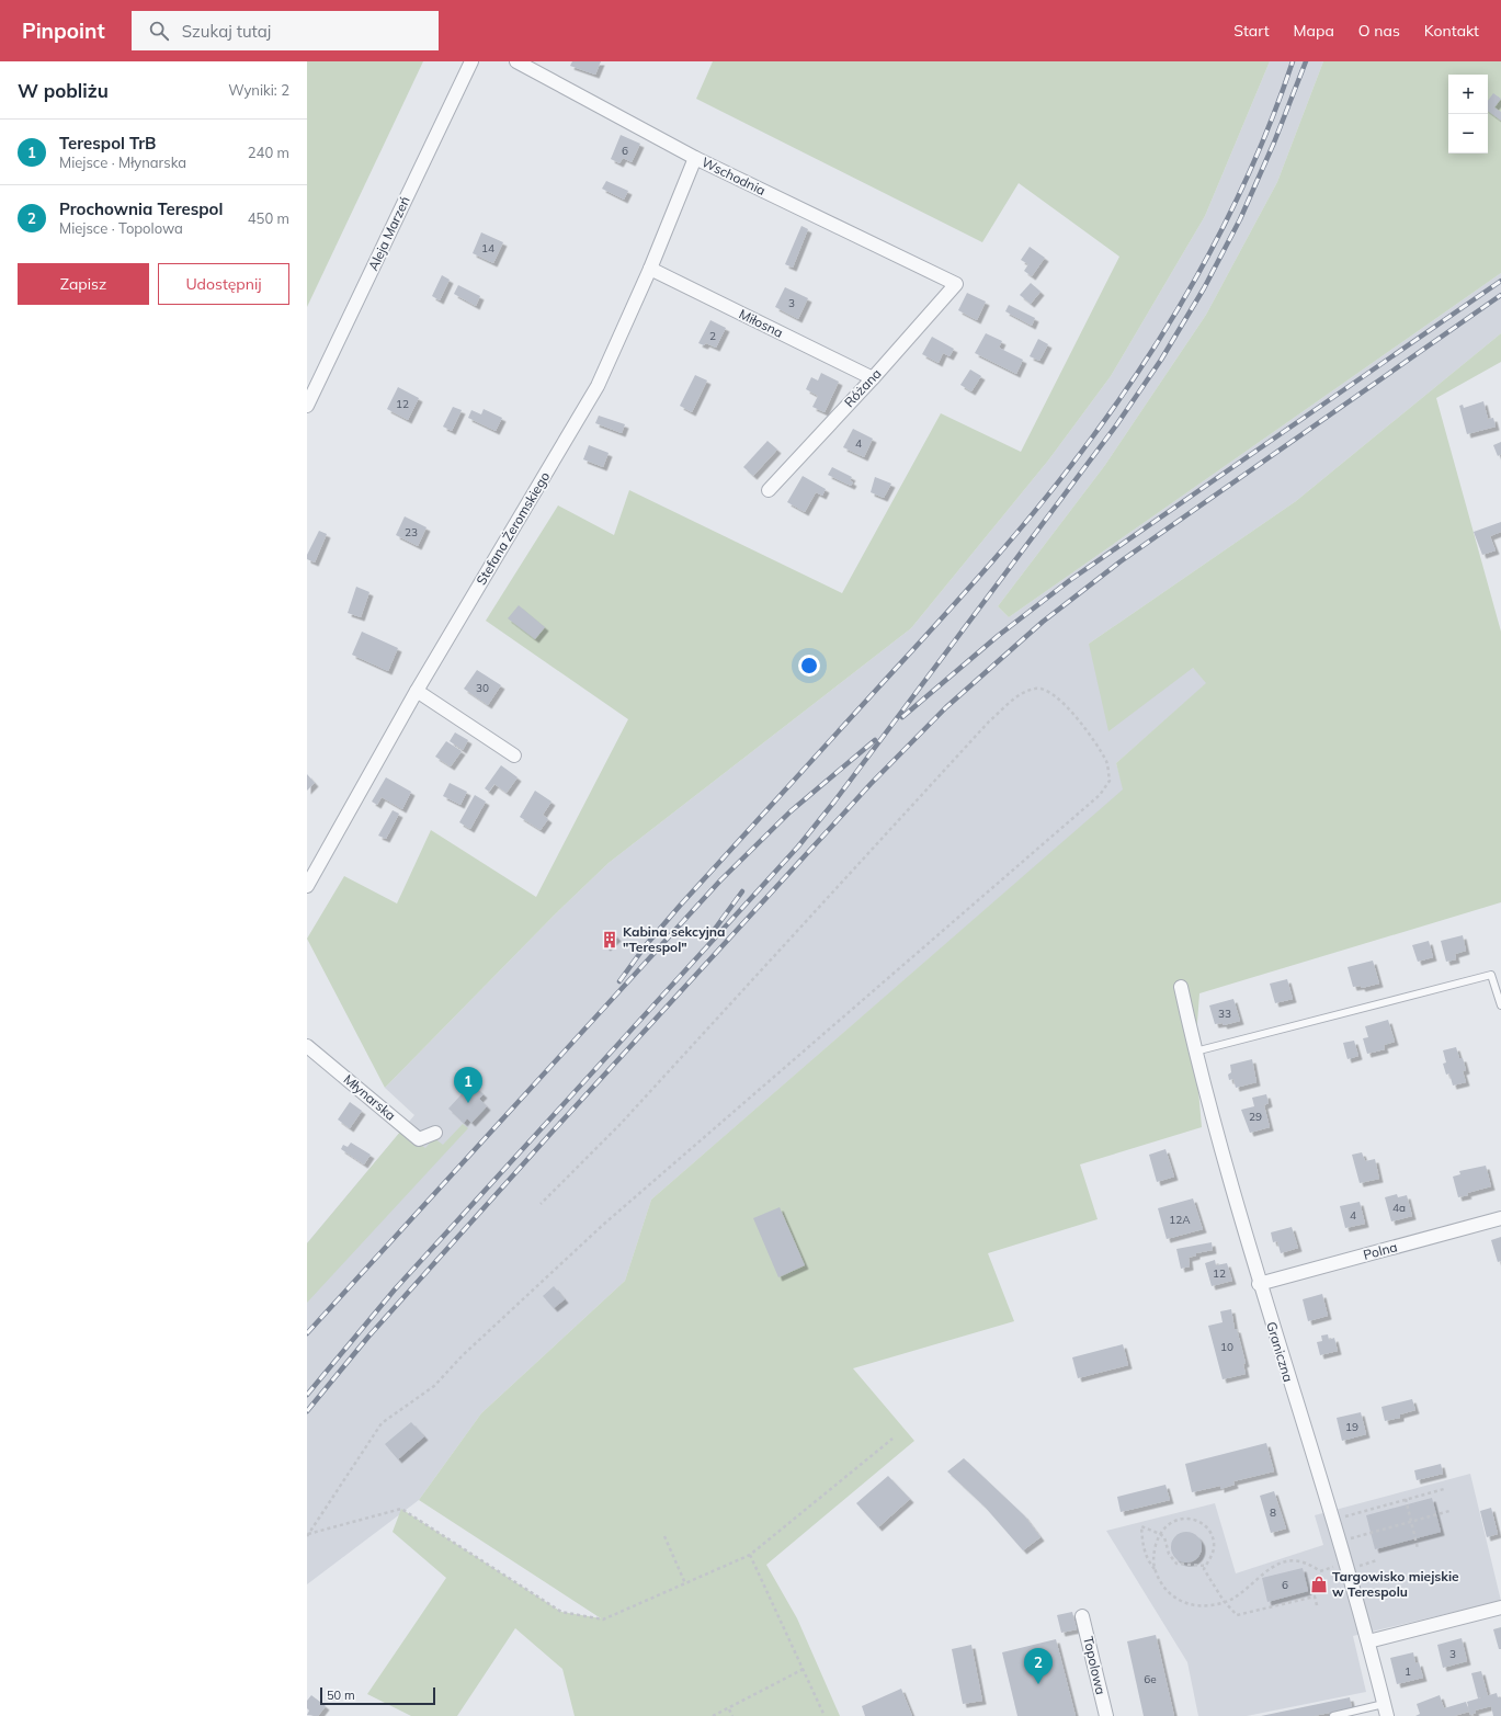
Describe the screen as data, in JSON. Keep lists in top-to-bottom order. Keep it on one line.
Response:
{"streets":{"street":["Wschodnia","Aleja Marzeń","Miłosna","Różana","Stefana Żeromskiego","Młynarska","Polna","Graniczna","Topolowa"]},"crossings":[["Wschodnia","Różana"],["Wschodnia","Stefana Żeromskiego"],["Miłosna","Różana"],["Miłosna","Stefana Żeromskiego"],["Polna","Graniczna"]],"places":{"building":["Kabina sekcyjna \"Terespol\""],"shop":["Targowisko miejskie w Terespolu"]},"house_numbers":["6","14","3","2","12","4","23","30","33","29","4a","4","12A","12","10","19","8","6","3","1","6e"],"scale_bar":"50 m","page":{"header":"Pinpoint","search":"Szukaj tutaj","nav":["Start","Mapa","O nas","Kontakt"],"heading":["W pobliżu","Wyniki: 2"],"map_buttons":["+","−"],"list":[{"mark":"1","name":"Terespol TrB","note":"Miejsce · Młynarska","value":"240 m"},{"mark":"2","name":"Prochownia Terespol","note":"Miejsce · Topolowa","value":"450 m"}],"buttons":["Zapisz","Udostępnij"],"pins":["1","2"],"scale":"50 m"}}
